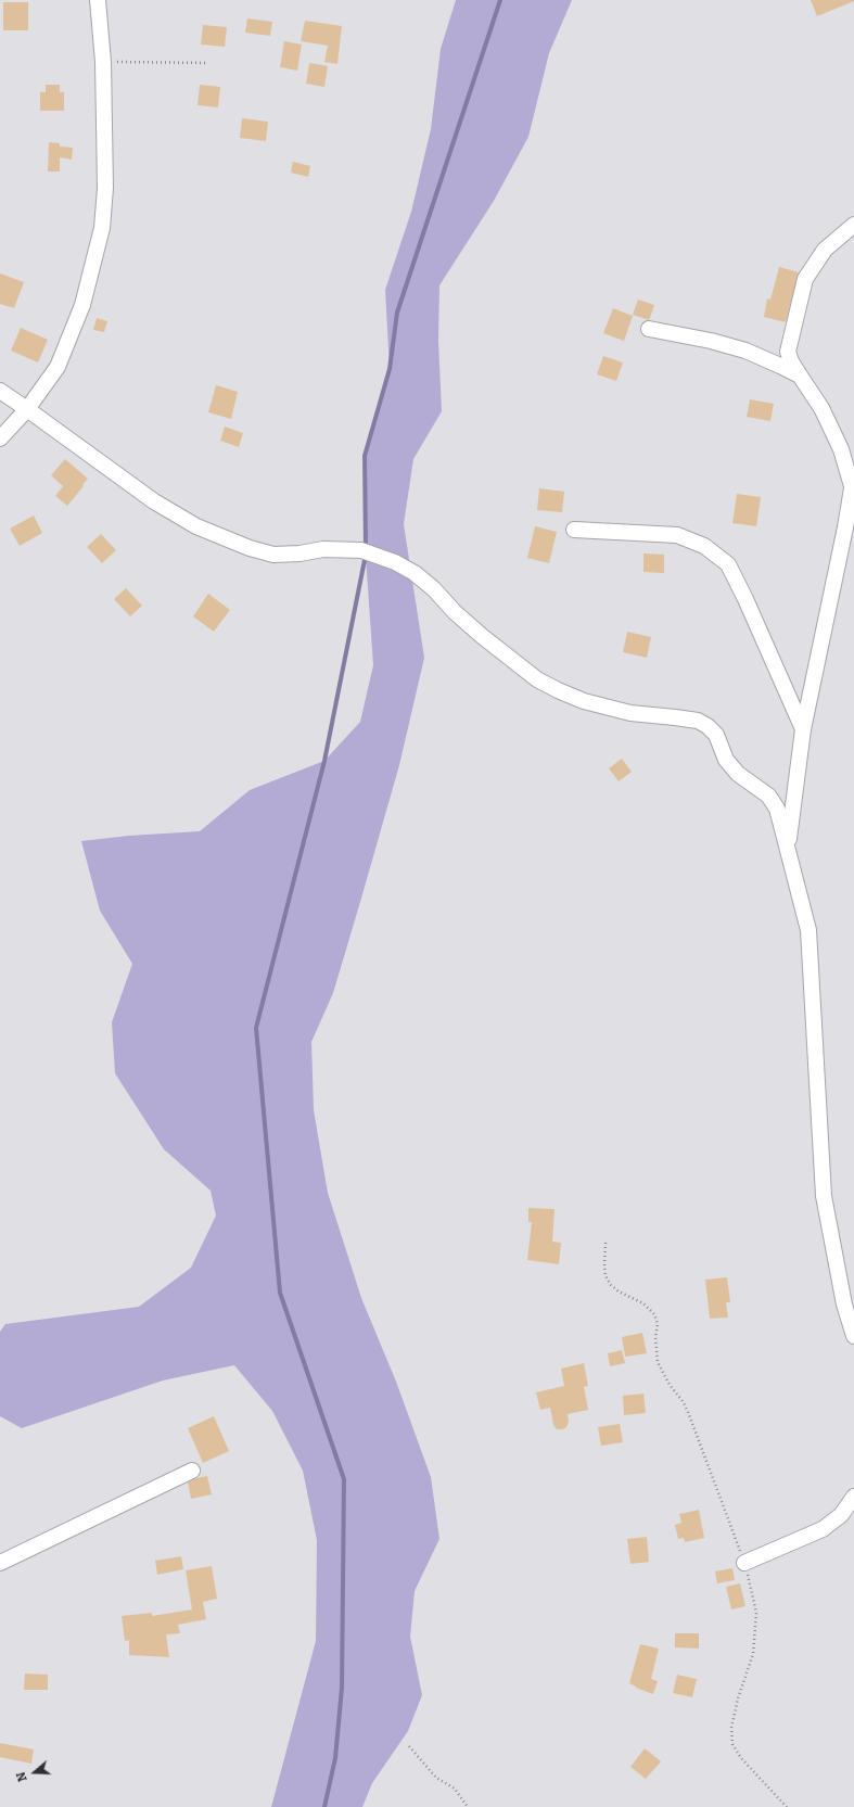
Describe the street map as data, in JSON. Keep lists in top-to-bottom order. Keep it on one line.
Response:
{"north":"left"}
